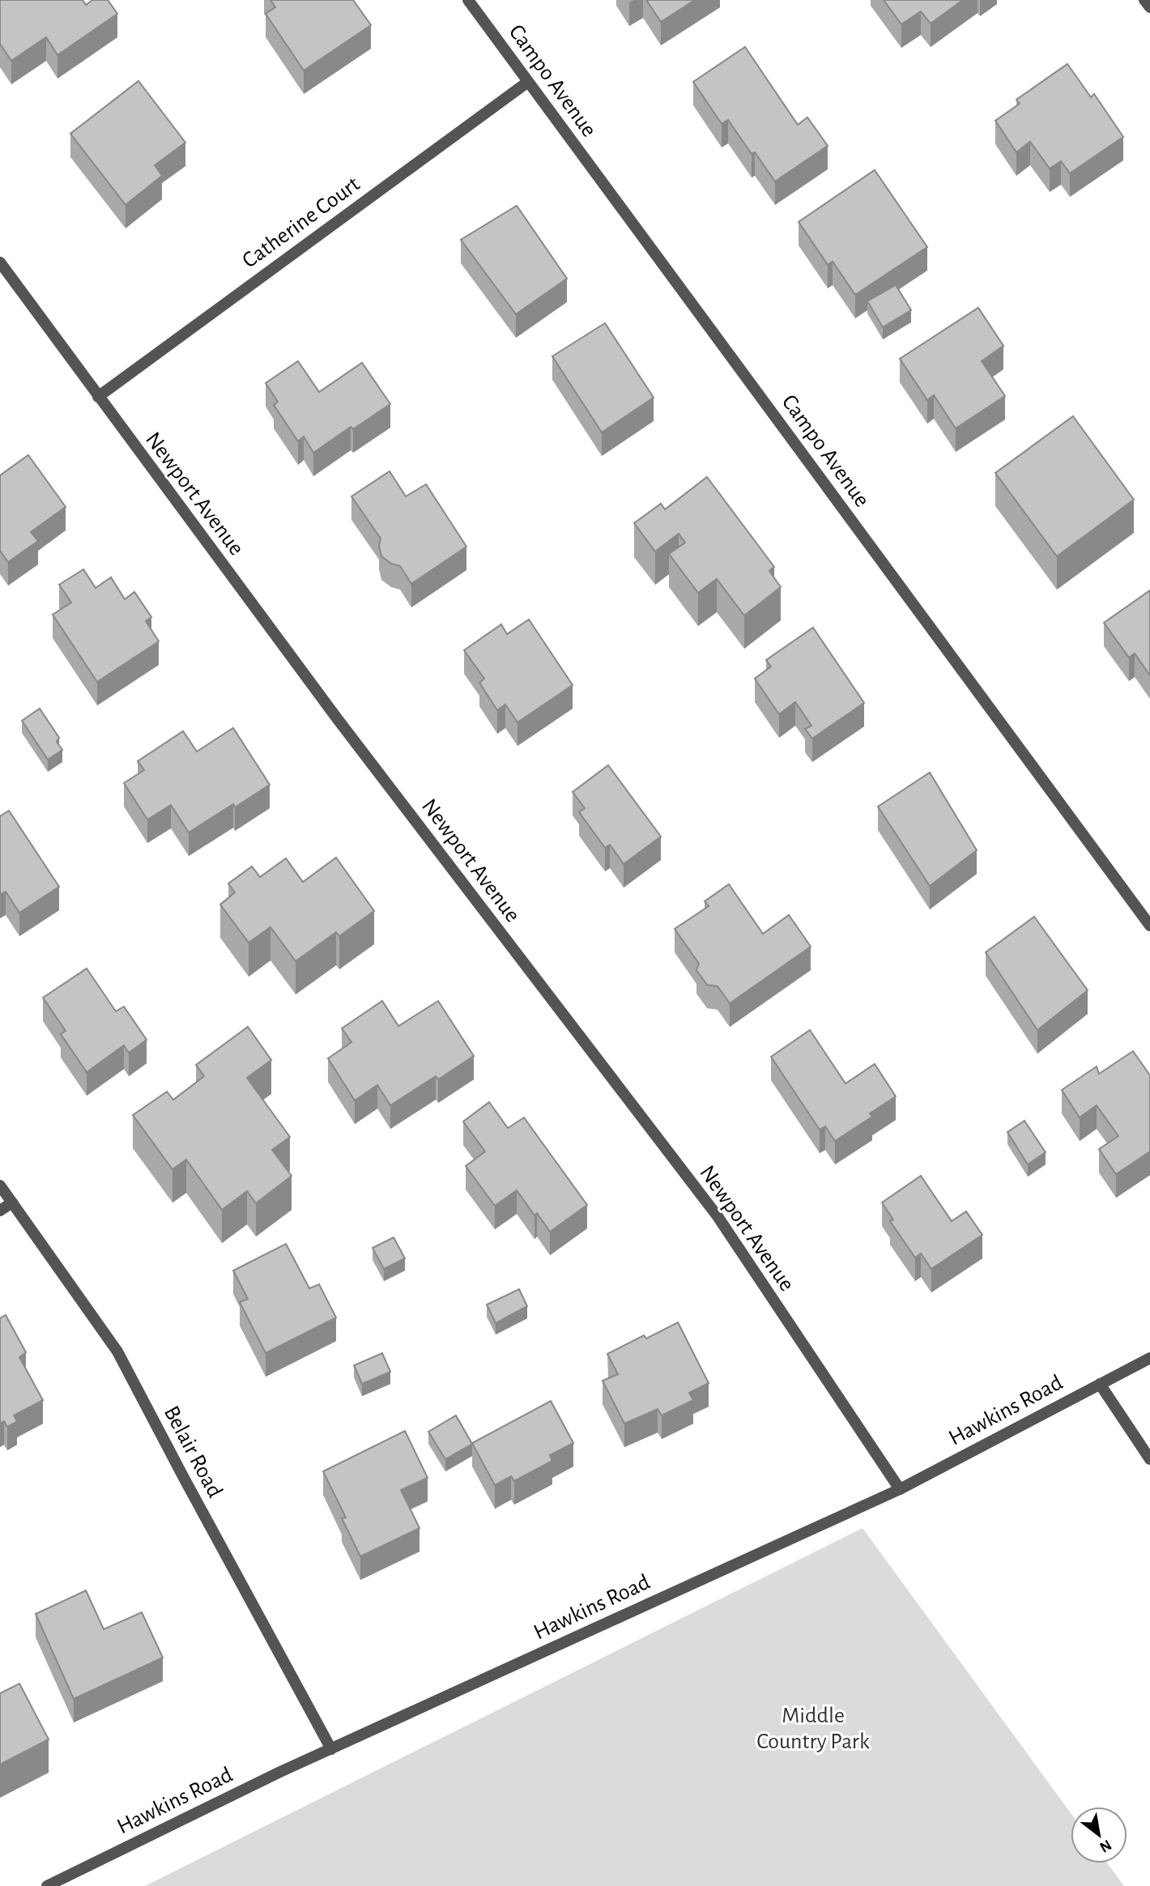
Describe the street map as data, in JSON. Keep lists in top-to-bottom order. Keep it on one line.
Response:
{"streets":{"street":["Campo Avenue","Catherine Court","Newport Avenue","Hawkins Road","Belair Road"]},"crossings":[["Campo Avenue","Catherine Court"],["Catherine Court","Newport Avenue"],["Newport Avenue","Hawkins Road"],["Hawkins Road","Belair Road"]],"parks":["Middle Country Park"],"north":"bottom right"}
